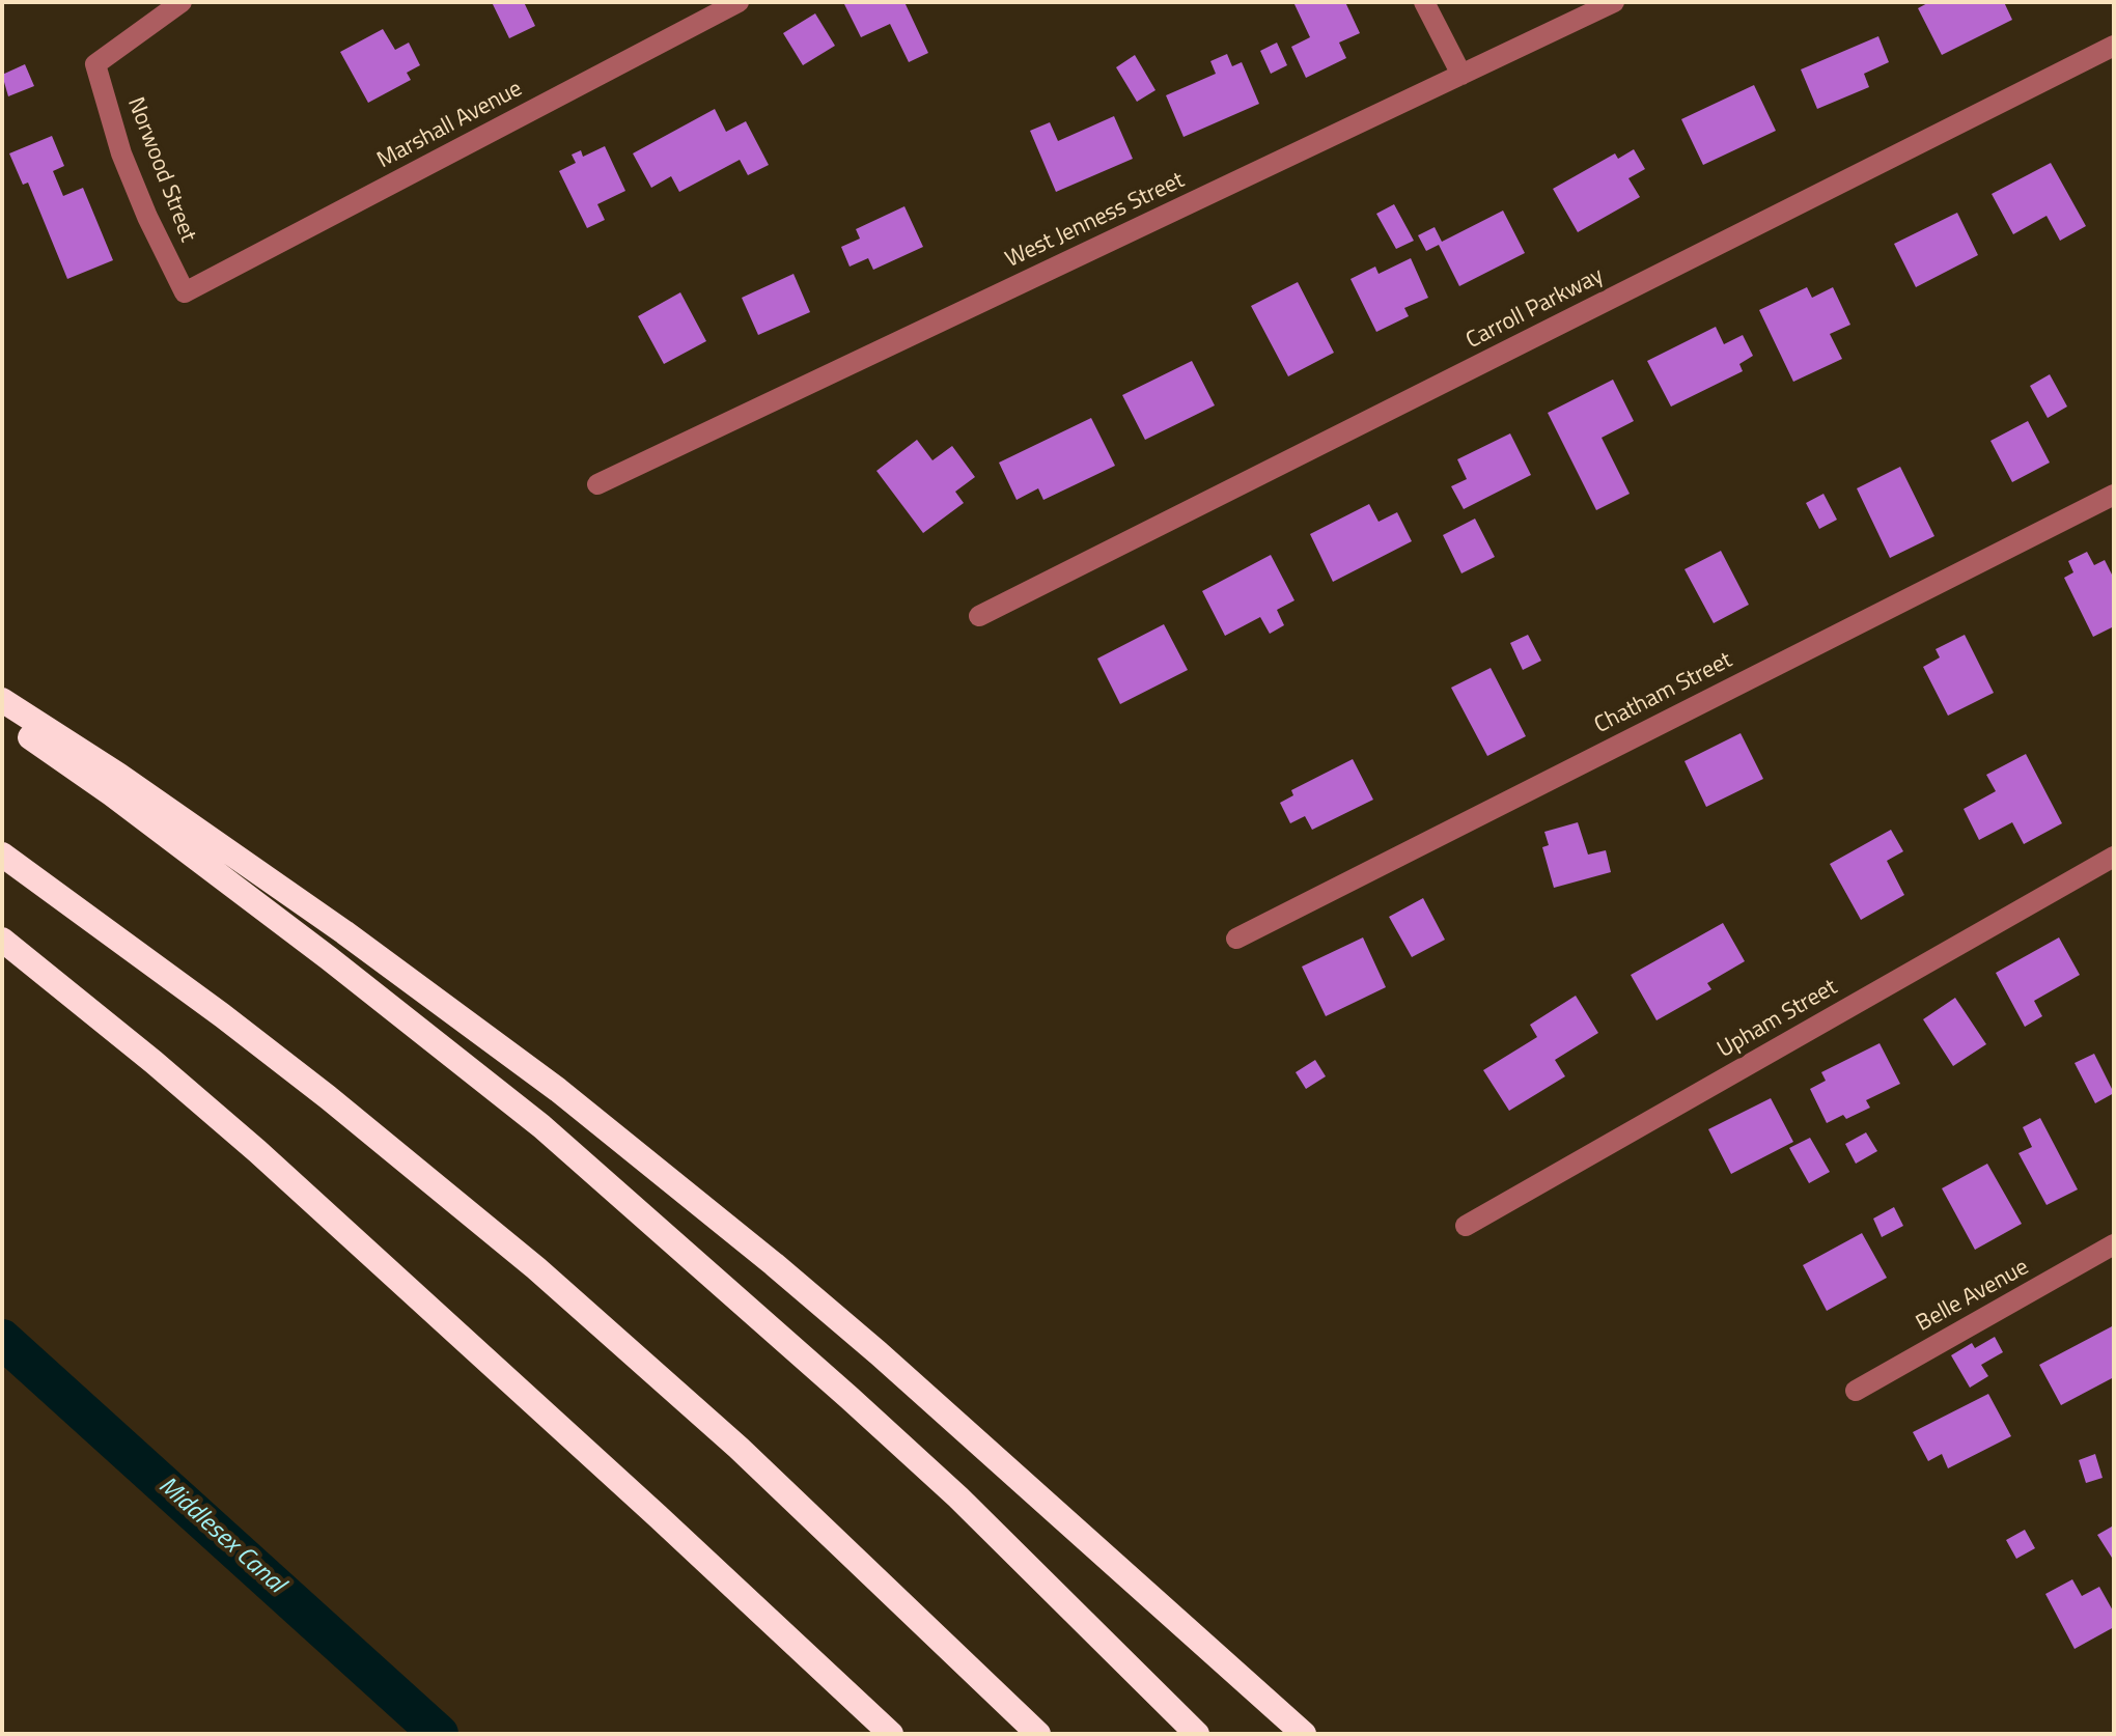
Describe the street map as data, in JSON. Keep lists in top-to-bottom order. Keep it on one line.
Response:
{"streets":{"street":["Marshall Avenue","Norwood Street","West Jenness Street","Carroll Parkway","Chatham Street","Upham Street","Belle Avenue"]},"crossings":[["Marshall Avenue","Norwood Street"]],"water":["Middlesex Canal"]}
